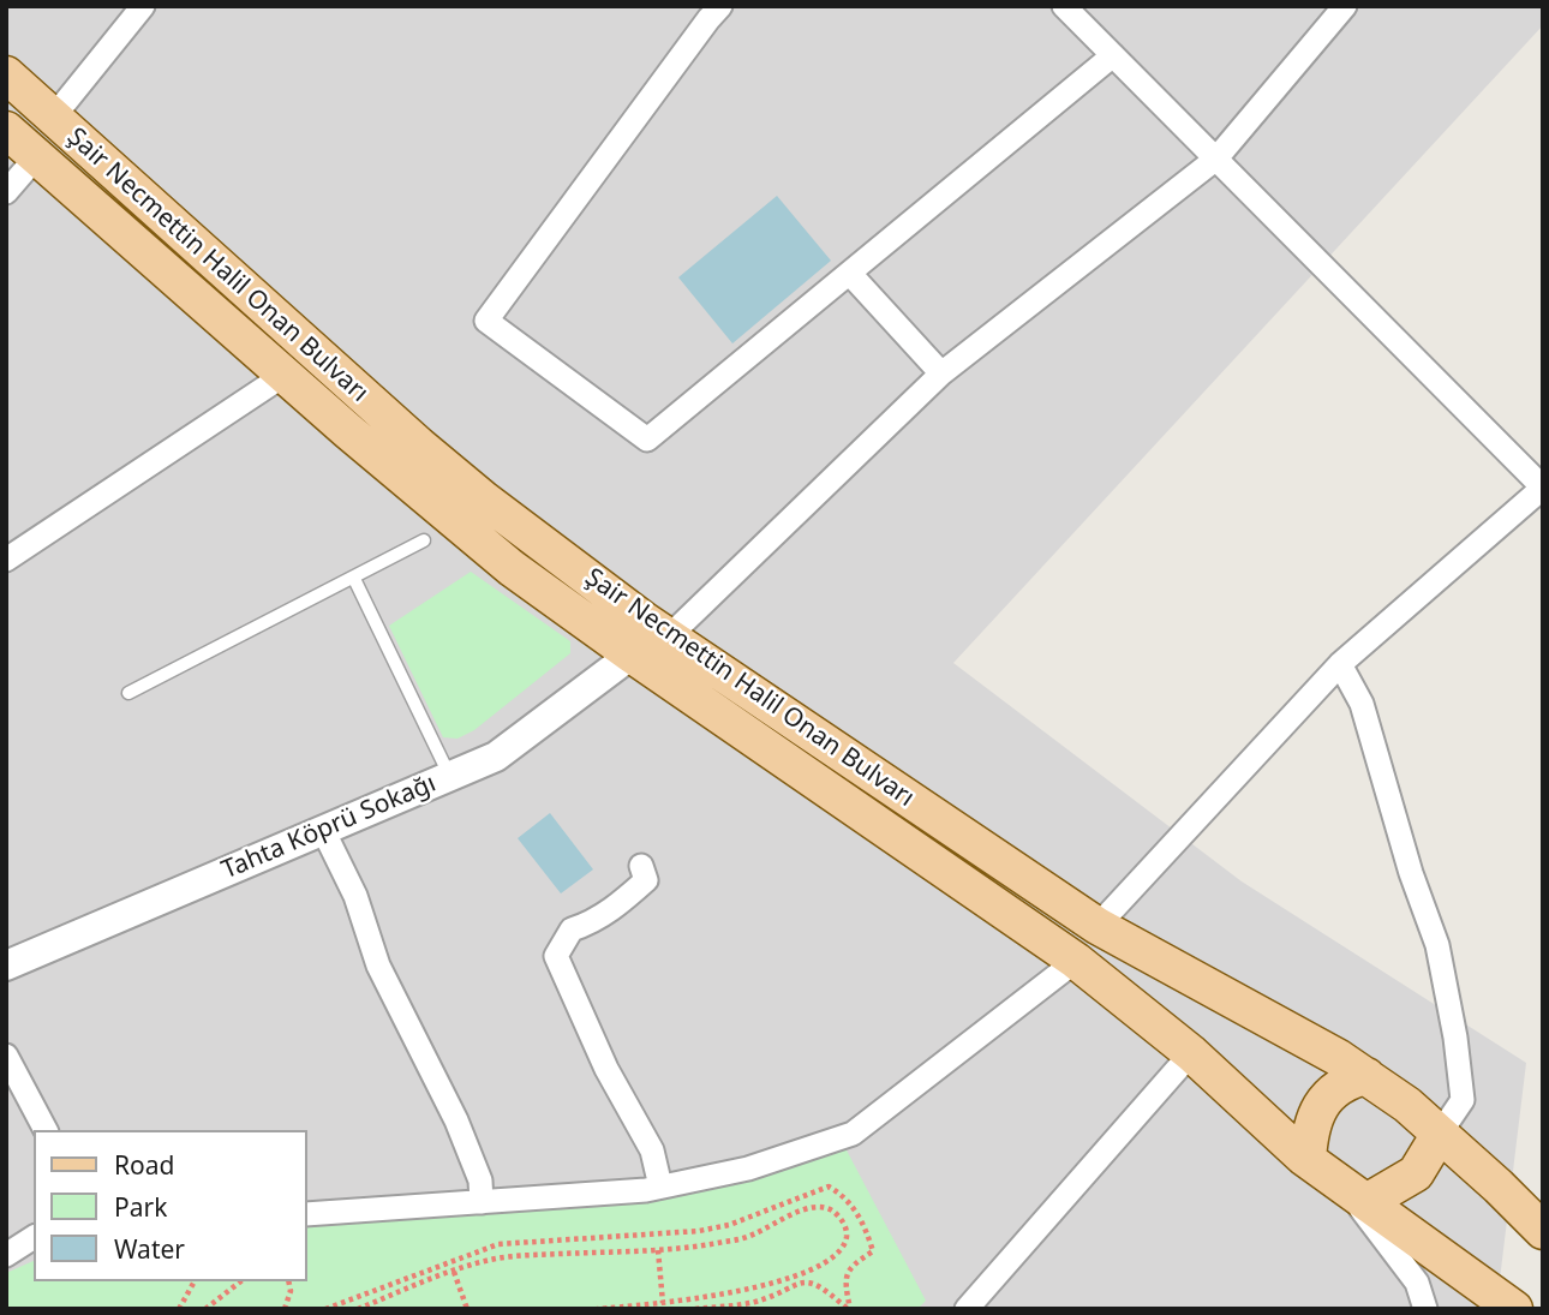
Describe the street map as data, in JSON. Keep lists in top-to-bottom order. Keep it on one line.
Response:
{"streets":{"main road":["Şair Necmettin Halil Onan Bulvarı"],"street":["Tahta Köprü Sokağı"]},"crossings":[["Şair Necmettin Halil Onan Bulvarı","Tahta Köprü Sokağı"]],"legend":["Road","Park","Water"]}
